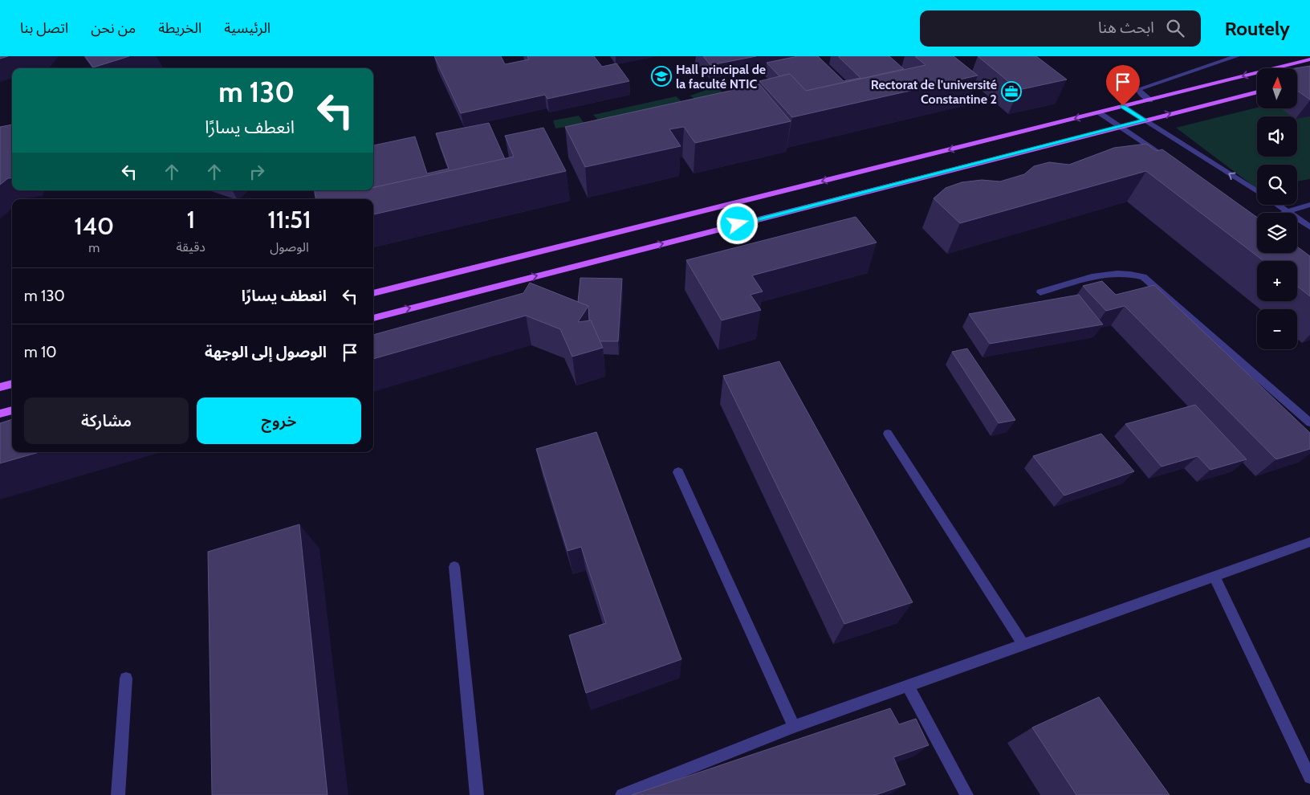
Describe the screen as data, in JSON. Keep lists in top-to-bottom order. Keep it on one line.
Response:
{"places":{"school or university":["Hall principal de la faculté NTIC"],"office":["Rectorat de l'université Constantine 2"]},"north":"top","page":{"header":"Routely","search":"ابحث هنا","nav":["الرئيسية","الخريطة","من نحن","اتصل بنا"],"map_buttons":["+","−"],"turn":["130 m","انعطف يسارًا"],"eta":["11:51","الوصول","1","دقيقة","140","m"],"list":[{"name":"انعطف يسارًا","value":"130 m"},{"name":"الوصول إلى الوجهة","value":"10 m"}],"buttons":["خروج","مشاركة"]}}
